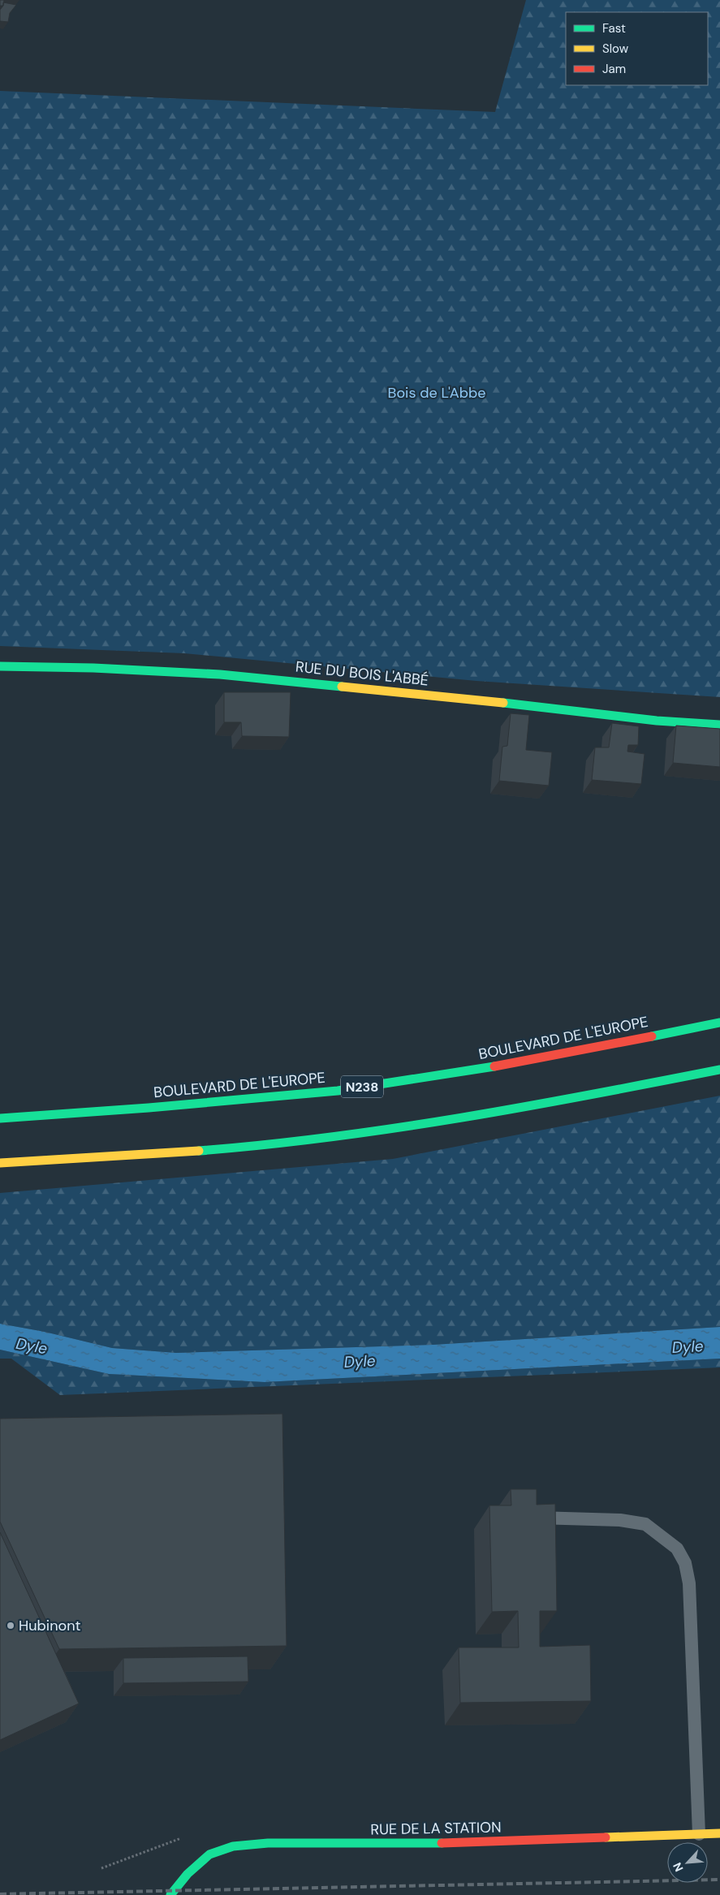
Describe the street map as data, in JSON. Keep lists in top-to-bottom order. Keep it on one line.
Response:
{"streets":{"main road":["RUE DU BOIS L'ABBÉ","BOULEVARD DE L'EUROPE","N238","RUE DE LA STATION"]},"water":["Dyle"],"parks":["Bois de L'Abbe"],"places":["Hubinont"],"legend":["Fast","Slow","Jam"],"north":"bottom left"}
